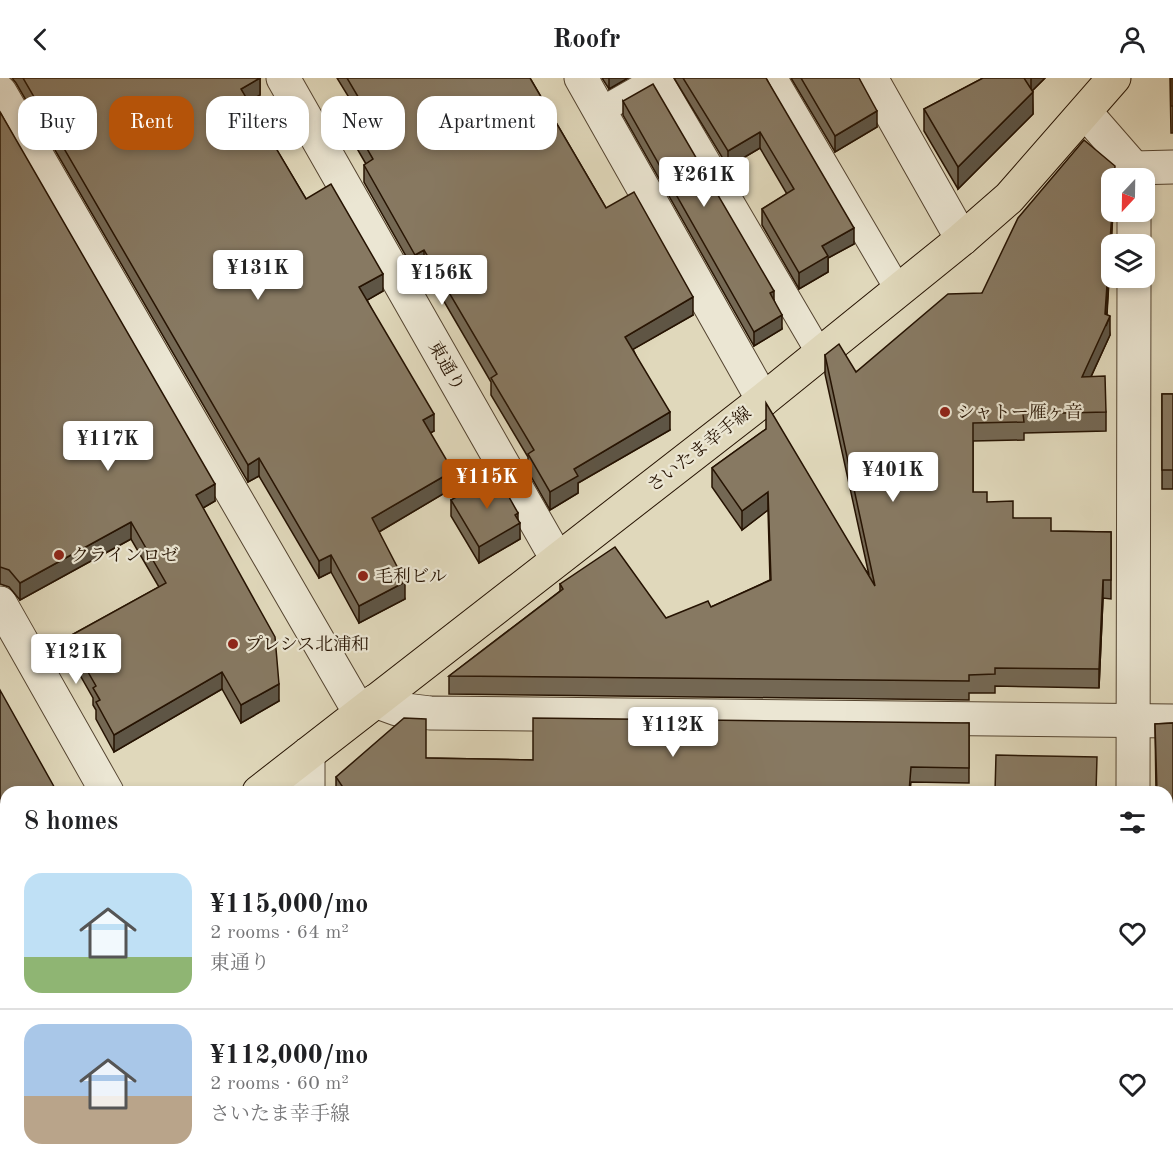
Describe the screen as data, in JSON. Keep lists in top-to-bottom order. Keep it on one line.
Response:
{"streets":{"main road":["さいたま幸手線"],"street":["東通り"]},"crossings":[["東通り","さいたま幸手線"]],"places":["シャトー雁ヶ音","クラインロゼ","毛利ビル","プレシス北浦和"],"north":"bottom","page":{"header":"Roofr","chip":["Buy","Rent","Filters","New","Apartment"],"price":["¥261K","¥131K","¥156K","¥117K","¥401K","¥115K","¥121K","¥112K"],"heading":"8 homes","list":[{"name":"¥115,000/mo","note":"2 rooms · 64 m² · 東通り"},{"name":"¥112,000/mo","note":"2 rooms · 60 m² · さいたま幸手線"}]}}
